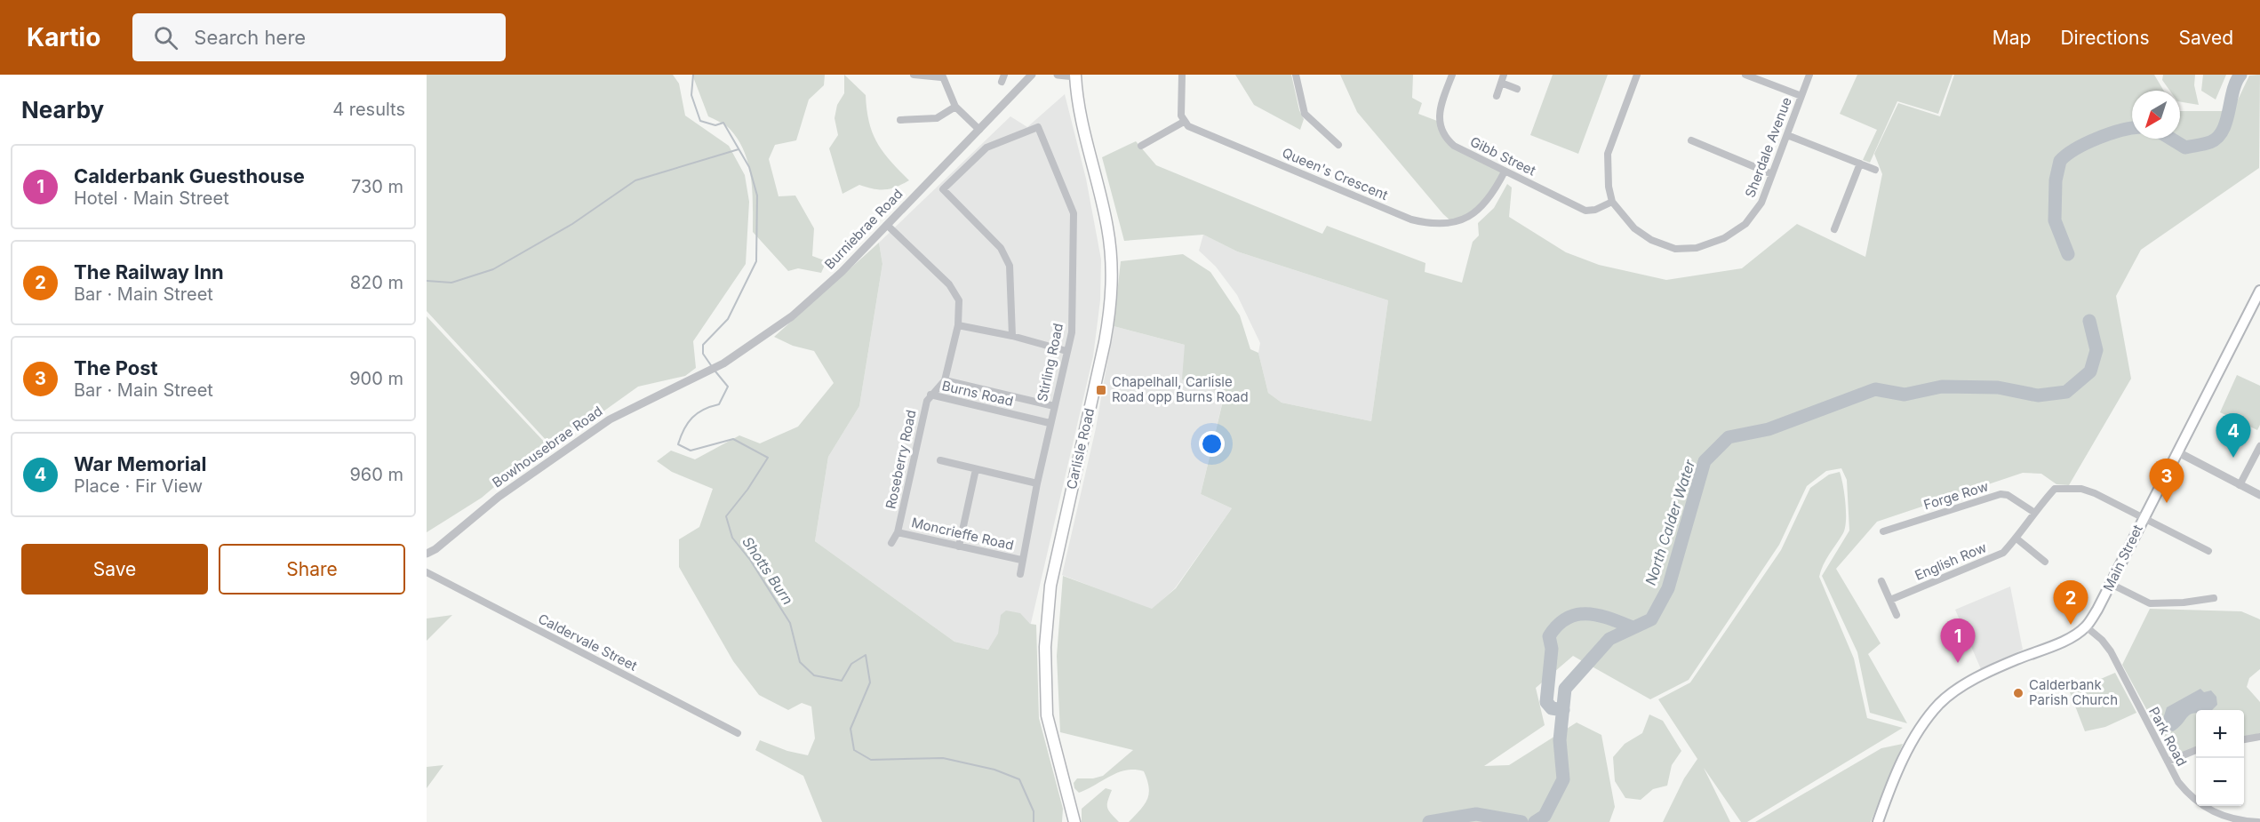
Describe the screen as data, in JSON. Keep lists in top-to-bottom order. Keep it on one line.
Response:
{"streets":{"main road":["Carlisle Road","Main Street"],"street":["Sherdale Avenue","Gibb Street","Queen's Crescent","Burniebrae Road","Stirling Road","Burns Road","Bowhousebrae Road","Roseberry Road","Forge Row","Moncrieffe Road","English Row","Caldervale Street","Park Road"]},"crossings":[["Sherdale Avenue","Gibb Street"],["Gibb Street","Queen's Crescent"],["Burniebrae Road","Bowhousebrae Road"],["Stirling Road","Burns Road"],["Stirling Road","Moncrieffe Road"],["Burns Road","Roseberry Road"],["Roseberry Road","Moncrieffe Road"],["Forge Row","English Row"],["Main Street","English Row"],["Main Street","Park Road"]],"water":["North Calder Water","Shotts Burn"],"places":{"transit":["Chapelhall, Carlisle Road opp Burns Road"],"other":["Calderbank Parish Church"]},"north":"bottom left","page":{"header":"Kartio","search":"Search here","nav":["Map","Directions","Saved"],"heading":["Nearby","4 results"],"list":[{"mark":"1","name":"Calderbank Guesthouse","note":"Hotel · Main Street","value":"730 m"},{"mark":"2","name":"The Railway Inn","note":"Bar · Main Street","value":"820 m"},{"mark":"3","name":"The Post","note":"Bar · Main Street","value":"900 m"},{"mark":"4","name":"War Memorial","note":"Place · Fir View","value":"960 m"}],"pins":["4","3","2","1"],"buttons":["Save","Share"],"map_buttons":["+","−"]}}
